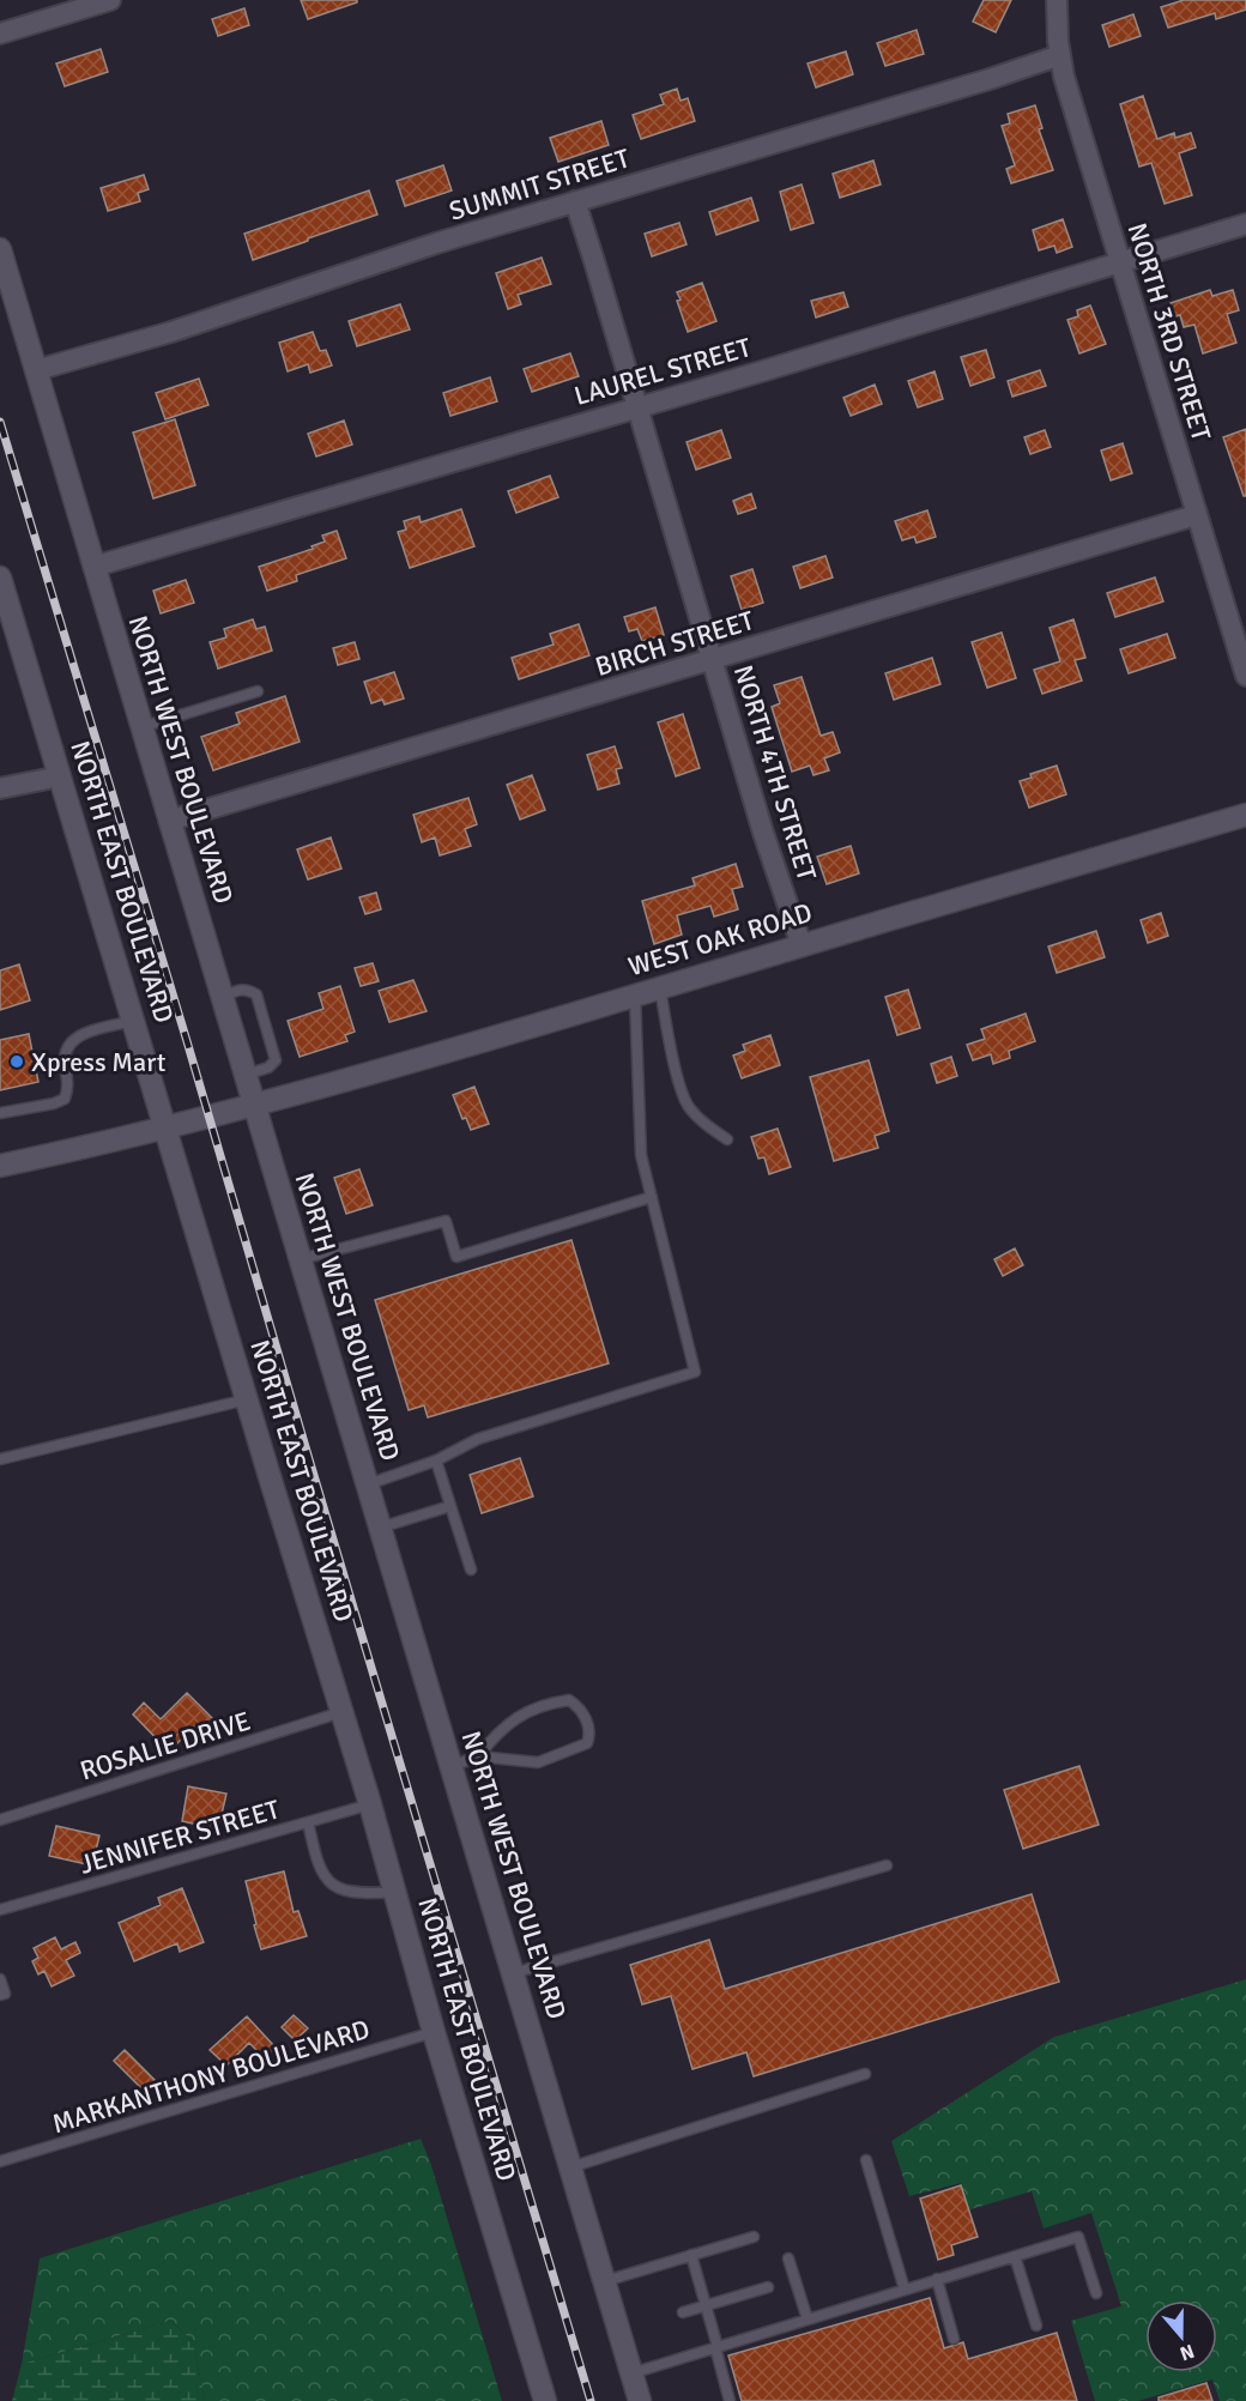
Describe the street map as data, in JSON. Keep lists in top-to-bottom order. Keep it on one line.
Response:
{"streets":{"main road":["NORTH WEST BOULEVARD","NORTH EAST BOULEVARD","WEST OAK ROAD"],"street":["SUMMIT STREET","NORTH 3RD STREET","LAUREL STREET","BIRCH STREET","NORTH 4TH STREET"],"lane":["ROSALIE DRIVE","JENNIFER STREET","MARKANTHONY BOULEVARD"]},"crossings":[["SUMMIT STREET","NORTH 3RD STREET"],["SUMMIT STREET","NORTH WEST BOULEVARD"],["SUMMIT STREET","NORTH 4TH STREET"],["NORTH 3RD STREET","LAUREL STREET"],["NORTH 3RD STREET","BIRCH STREET"],["LAUREL STREET","NORTH WEST BOULEVARD"],["LAUREL STREET","NORTH 4TH STREET"],["BIRCH STREET","NORTH WEST BOULEVARD"],["BIRCH STREET","NORTH 4TH STREET"],["NORTH WEST BOULEVARD","WEST OAK ROAD"],["NORTH 4TH STREET","WEST OAK ROAD"],["NORTH EAST BOULEVARD","WEST OAK ROAD"],["NORTH EAST BOULEVARD","ROSALIE DRIVE"],["NORTH EAST BOULEVARD","JENNIFER STREET"],["NORTH EAST BOULEVARD","MARKANTHONY BOULEVARD"]],"places":["Xpress Mart"],"north":"bottom"}
